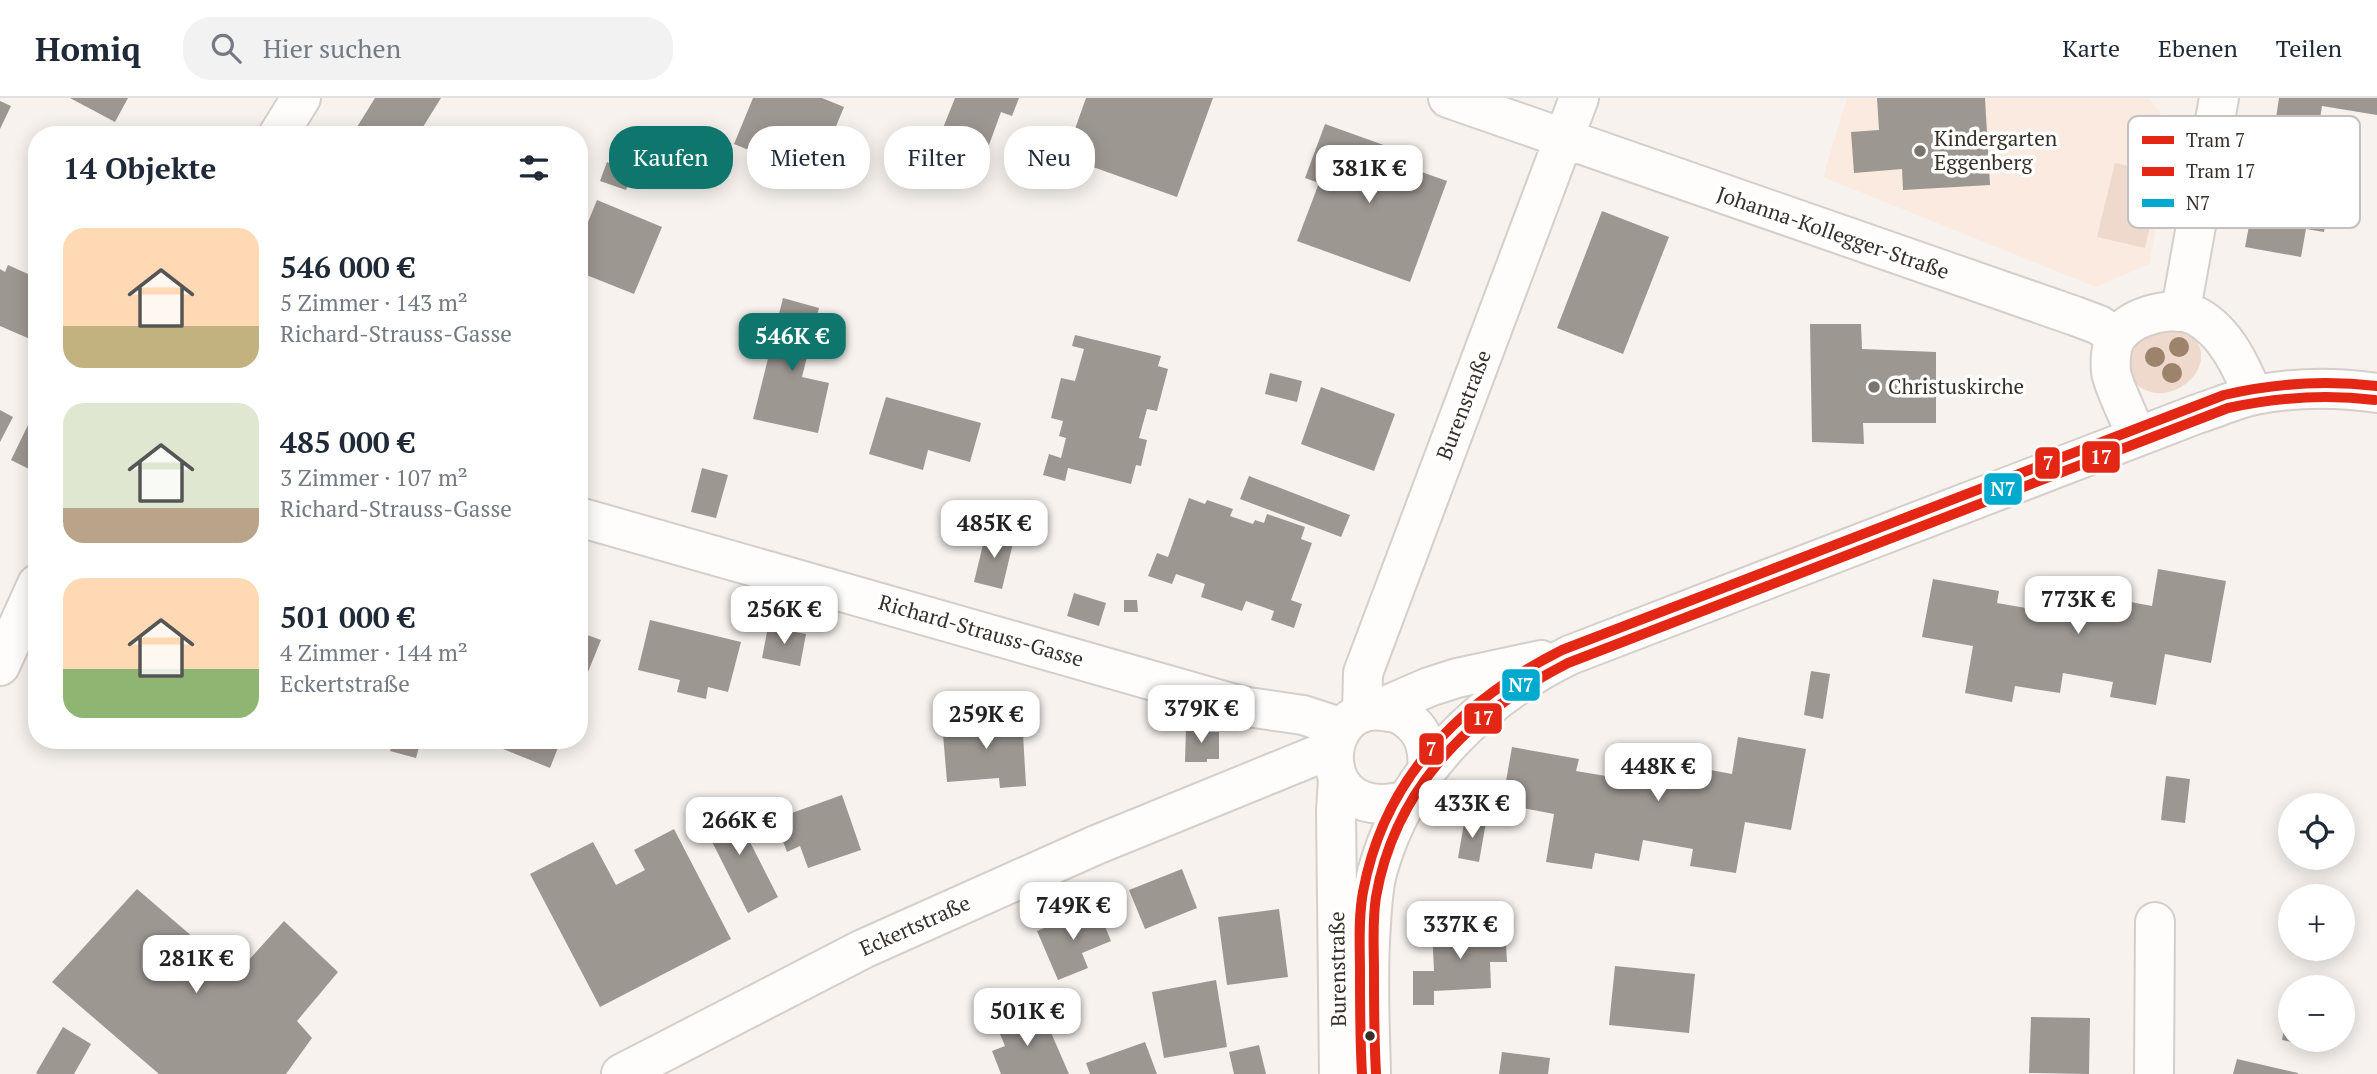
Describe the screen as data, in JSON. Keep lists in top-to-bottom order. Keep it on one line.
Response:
{"streets":{"street":["Johanna-Kollegger-Straße","Burenstraße","Richard-Strauss-Gasse","Eckertstraße"]},"crossings":[["Johanna-Kollegger-Straße","Burenstraße"],["Burenstraße","Richard-Strauss-Gasse"],["Burenstraße","Eckertstraße"],["Richard-Strauss-Gasse","Eckertstraße"]],"places":["Kindergarten Eggenberg","Christuskirche"],"lines":["tram line 7","transit line N7","tram line 17"],"legend":["Tram 7","Tram 17","N7"],"page":{"header":"Homiq","search":"Hier suchen","nav":["Karte","Ebenen","Teilen"],"chip":["Kaufen","Mieten","Filter","Neu"],"heading":"14 Objekte","price":["381K €","546K €","485K €","773K €","256K €","379K €","259K €","448K €","433K €","266K €","749K €","337K €","281K €","501K €"],"list":[{"name":"546 000 €","note":"5 Zimmer · 143 m² · Richard-Strauss-Gasse"},{"name":"485 000 €","note":"3 Zimmer · 107 m² · Richard-Strauss-Gasse"},{"name":"501 000 €","note":"4 Zimmer · 144 m² · Eckertstraße"}],"map_buttons":["+","−"]}}
